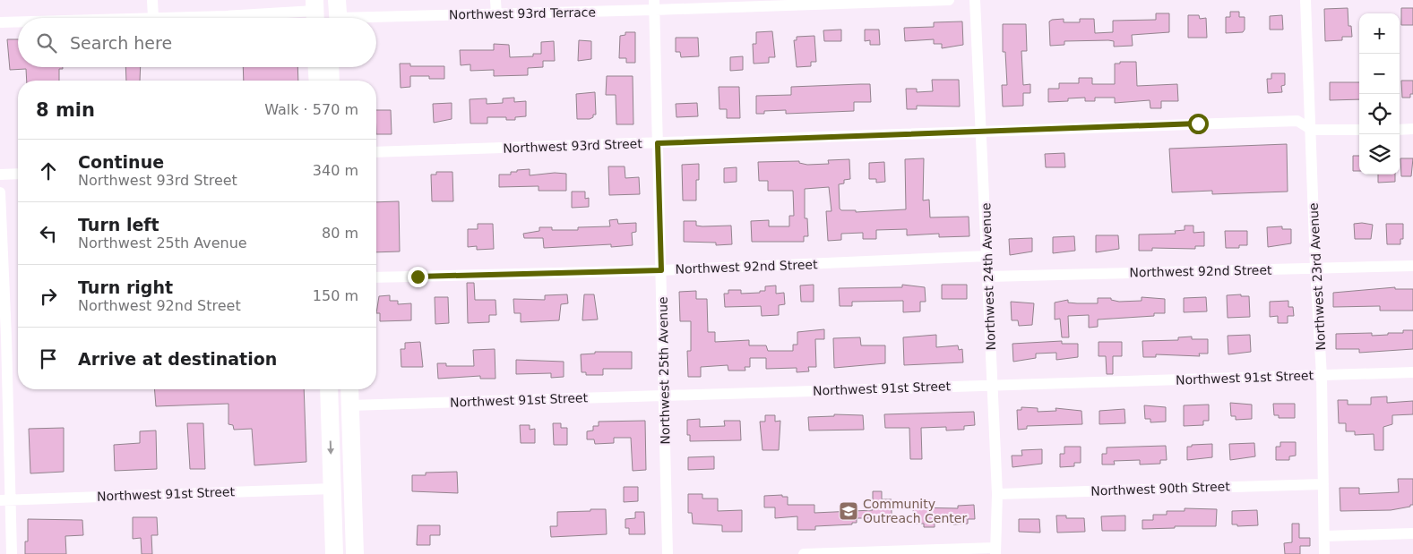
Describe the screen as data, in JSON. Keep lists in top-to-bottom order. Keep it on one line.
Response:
{"streets":{"street":["Northwest 93rd Terrace","Northwest 93rd Street","Northwest 92nd Street","Northwest 24th Avenue","Northwest 23rd Avenue","Northwest 25th Avenue","Northwest 91st Street","Northwest 90th Street"]},"crossings":[["Northwest 93rd Terrace","Northwest 25th Avenue"],["Northwest 93rd Street","Northwest 24th Avenue"],["Northwest 93rd Street","Northwest 23rd Avenue"],["Northwest 93rd Street","Northwest 25th Avenue"],["Northwest 92nd Street","Northwest 24th Avenue"],["Northwest 92nd Street","Northwest 23rd Avenue"],["Northwest 92nd Street","Northwest 25th Avenue"],["Northwest 24th Avenue","Northwest 91st Street"],["Northwest 24th Avenue","Northwest 90th Street"],["Northwest 23rd Avenue","Northwest 91st Street"],["Northwest 23rd Avenue","Northwest 90th Street"],["Northwest 25th Avenue","Northwest 91st Street"]],"places":{"school or university":["Community Outreach Center"]},"page":{"map_buttons":["+","−"],"search":"Search here","heading":["8 min","Walk · 570 m"],"list":[["Continue","Northwest 93rd Street","340 m"],["Turn left","Northwest 25th Avenue","80 m"],["Turn right","Northwest 92nd Street","150 m"],"Arrive at destination"]}}
